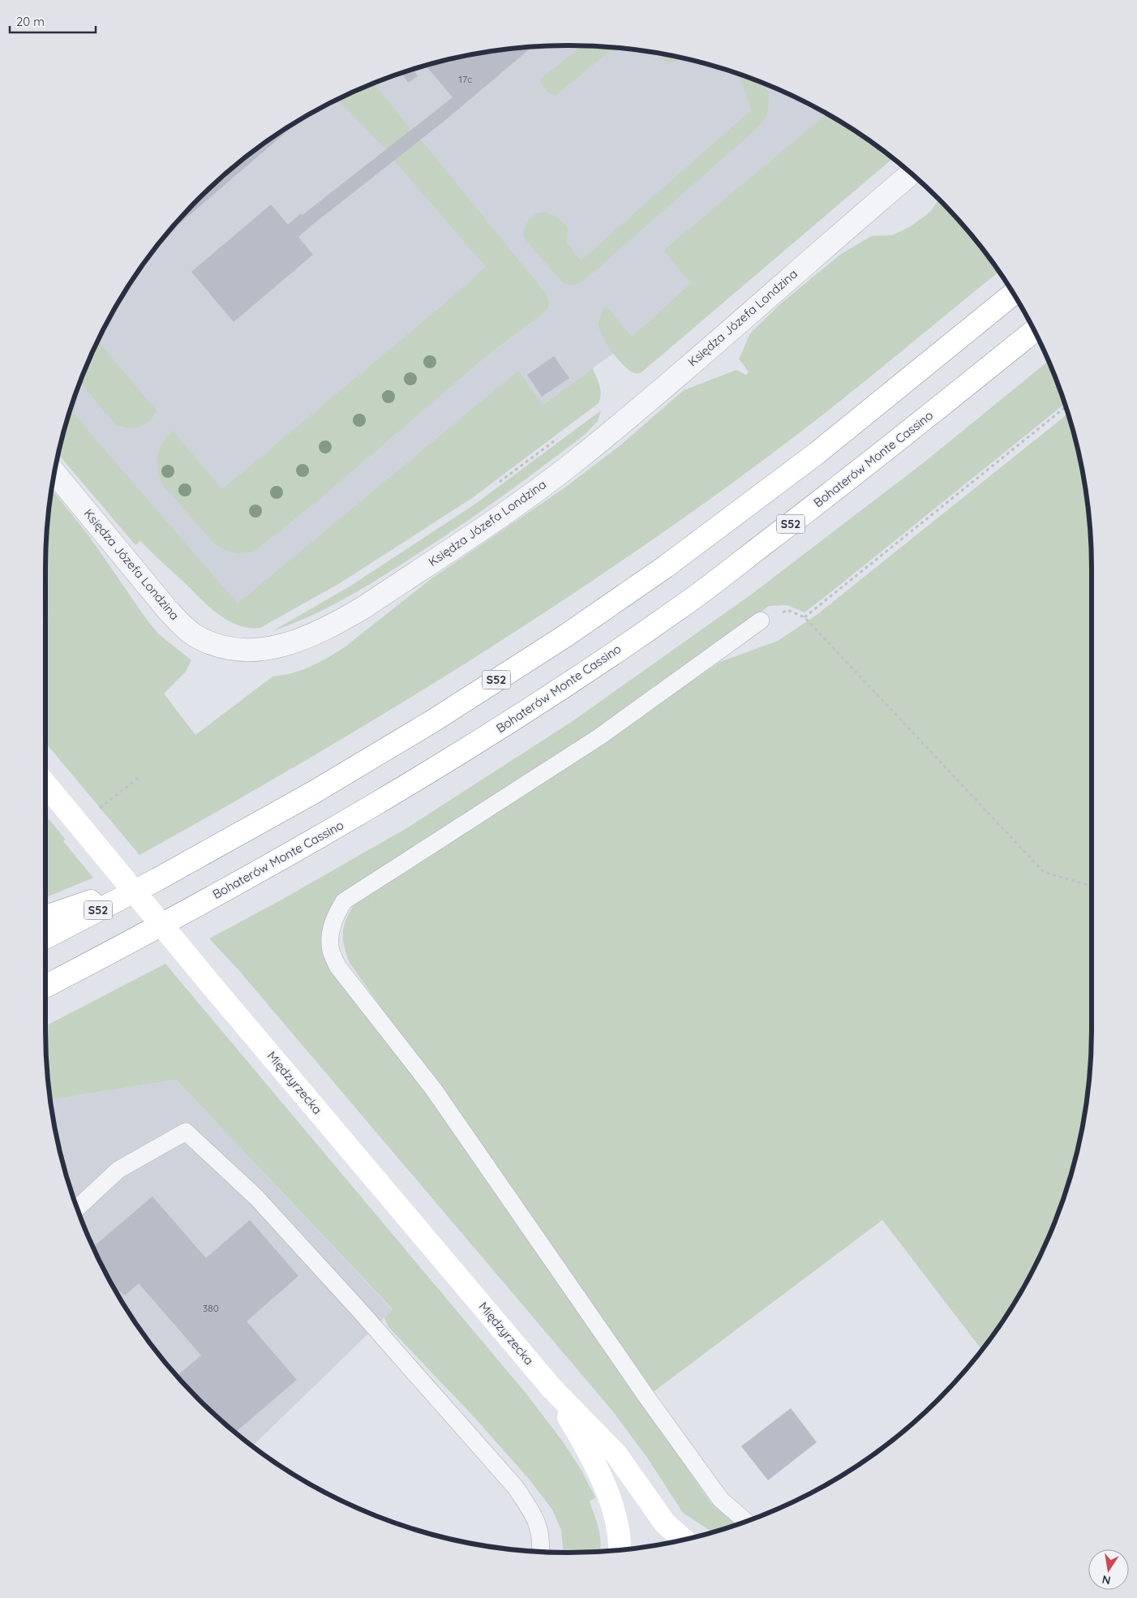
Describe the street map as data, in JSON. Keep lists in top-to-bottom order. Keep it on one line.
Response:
{"streets":{"main road":["Bohaterów Monte Cassino","S52","Międzyrzecka"],"street":["Księdza Józefa Londzina"]},"house_numbers":["17c","380"],"scale_bar":"20 m","north":"bottom"}
